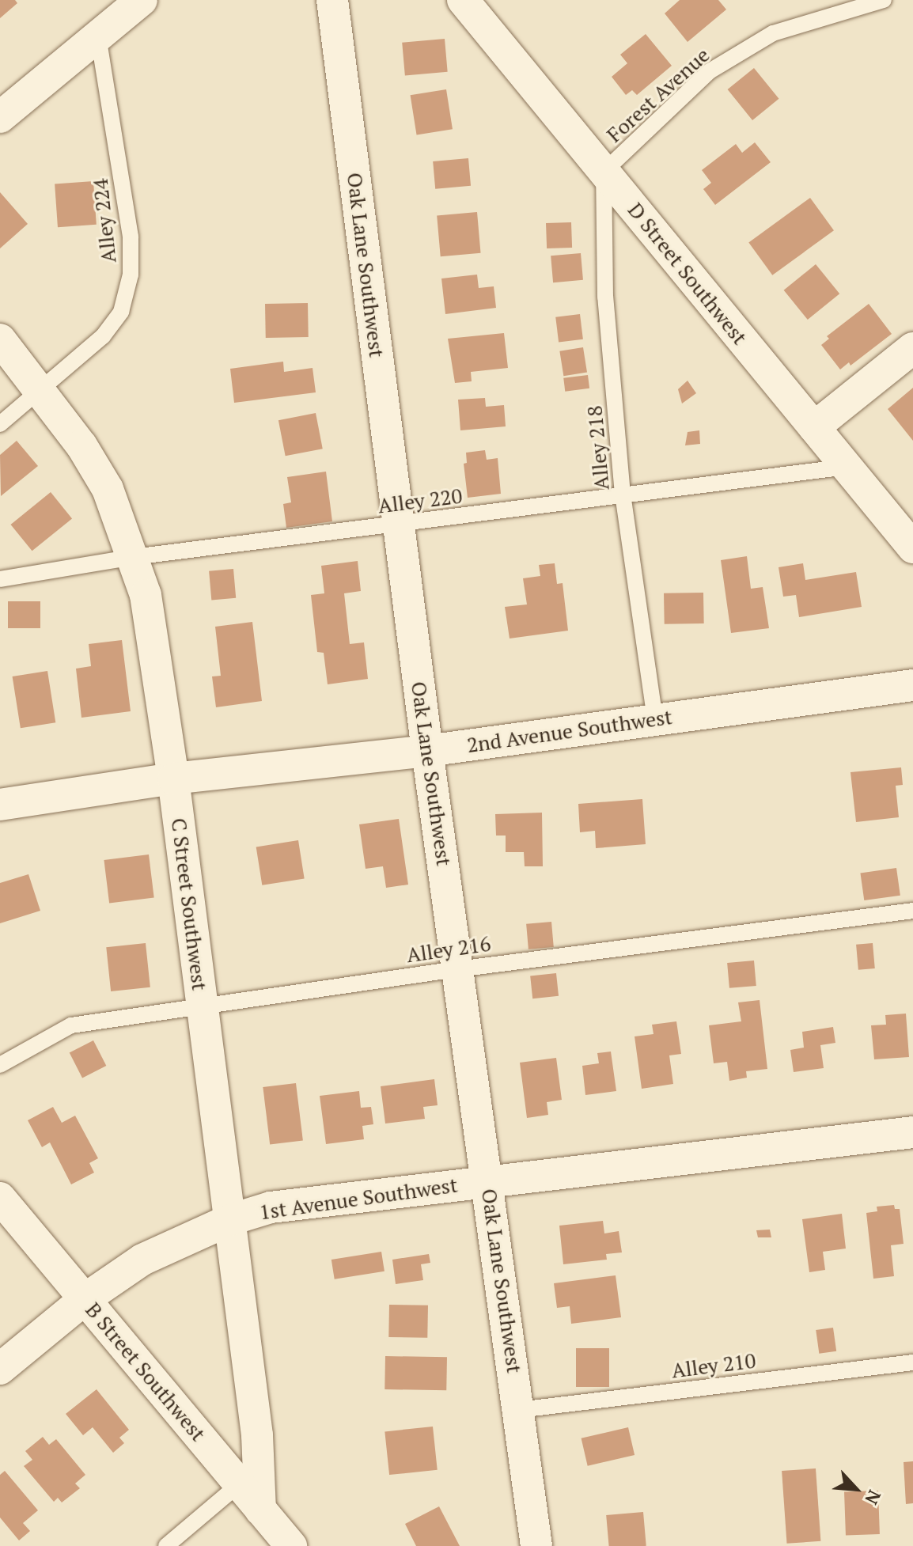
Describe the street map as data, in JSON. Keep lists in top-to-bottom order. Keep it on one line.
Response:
{"streets":{"street":["Oak Lane Southwest","D Street Southwest","2nd Avenue Southwest","C Street Southwest","1st Avenue Southwest","B Street Southwest"],"lane":["Forest Avenue","Alley 224","Alley 218","Alley 220","Alley 216","Alley 210"]},"crossings":[["Forest Avenue","D Street Southwest"],["Forest Avenue","Alley 218"],["Alley 224","C Street Southwest"],["Oak Lane Southwest","Alley 220"],["Oak Lane Southwest","2nd Avenue Southwest"],["Oak Lane Southwest","Alley 216"],["Oak Lane Southwest","1st Avenue Southwest"],["Oak Lane Southwest","Alley 210"],["D Street Southwest","Alley 218"],["D Street Southwest","Alley 220"],["Alley 218","Alley 220"],["Alley 218","2nd Avenue Southwest"],["Alley 220","C Street Southwest"],["2nd Avenue Southwest","C Street Southwest"],["C Street Southwest","Alley 216"],["C Street Southwest","1st Avenue Southwest"],["C Street Southwest","B Street Southwest"],["1st Avenue Southwest","B Street Southwest"]],"north":"bottom right"}
